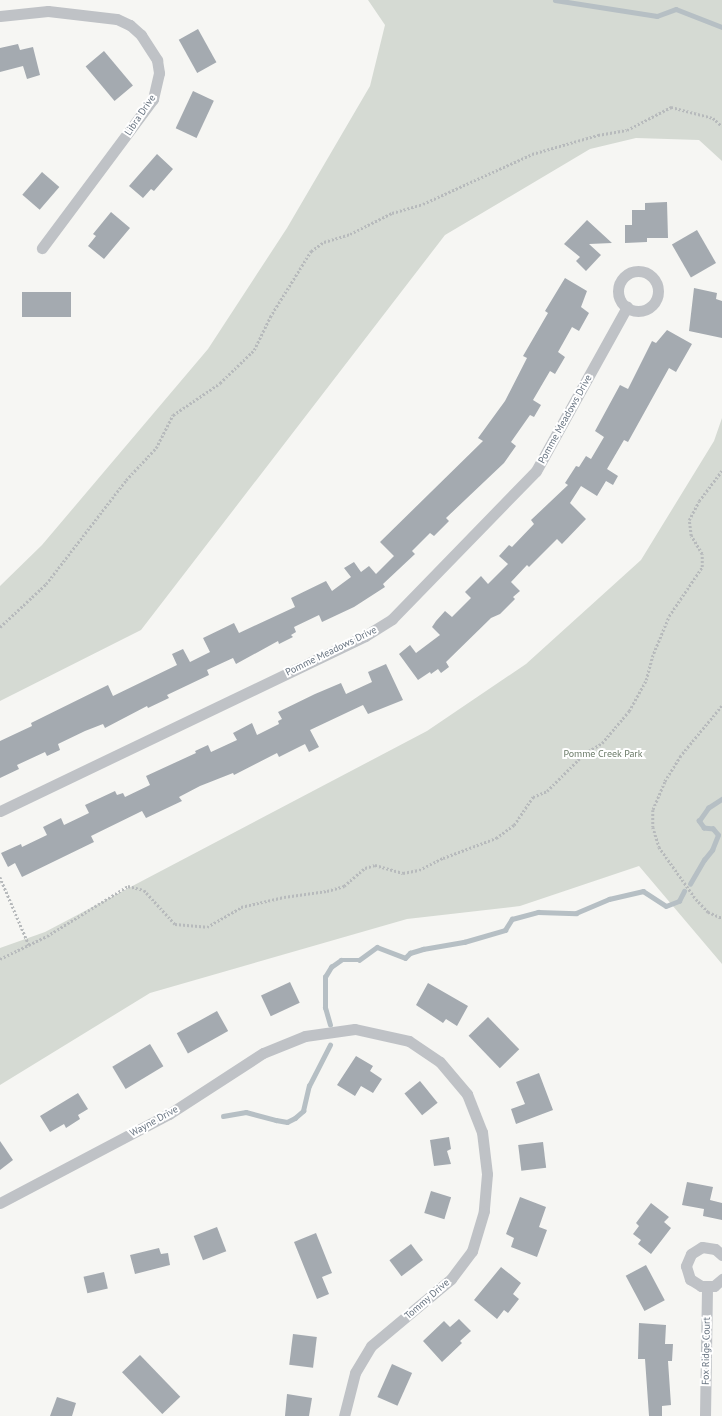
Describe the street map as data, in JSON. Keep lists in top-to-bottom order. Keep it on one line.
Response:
{"streets":{"street":["Libra Drive","Pomme Meadows Drive","Wayne Drive","Tommy Drive","Fox Ridge Court"]},"crossings":[["Wayne Drive","Tommy Drive"]],"parks":["Pomme Creek Park"]}
